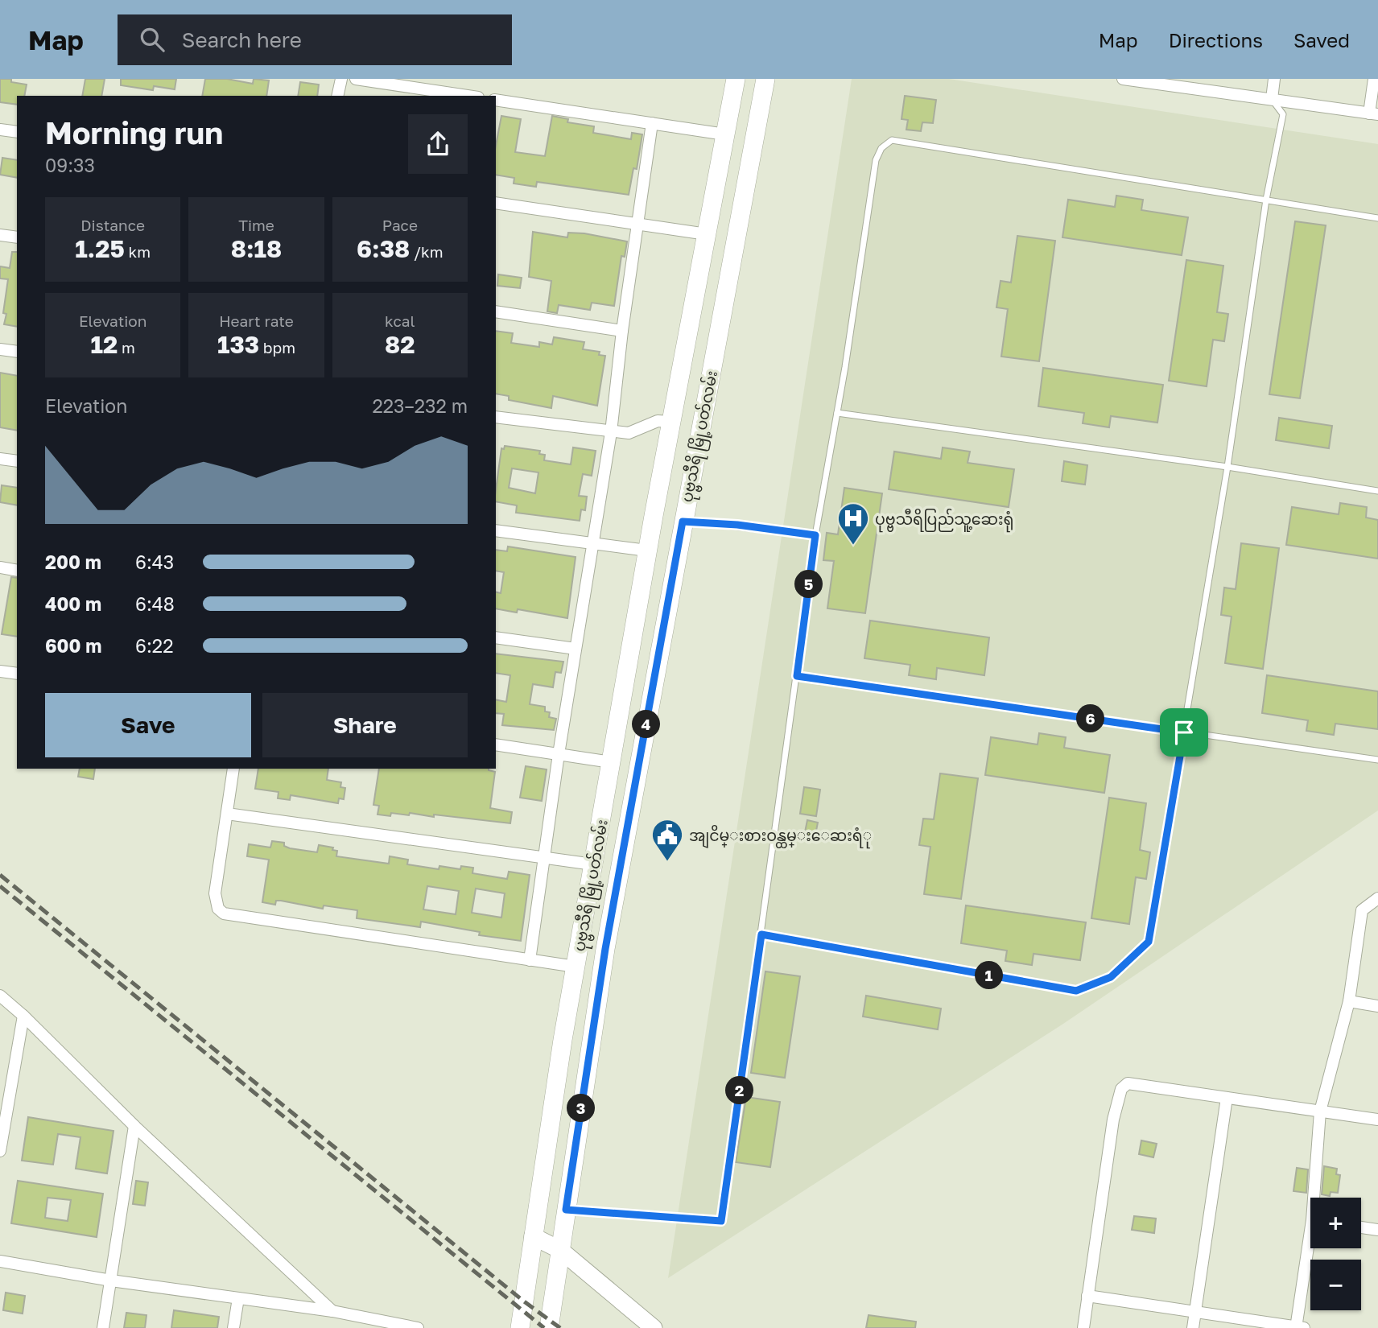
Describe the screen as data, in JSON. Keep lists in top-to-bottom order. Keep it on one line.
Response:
{"streets":{"main road":["ပုဗ္ဗသီရိ မြို့ပတ်လမ်း"]},"places":{"hospital":["ပုဗ္ဗသီရိပြည်သူ့ဆေးရုံ"],"public building":["အျငိမ္းစားဝန္ထမ္းေဆးရံု"]},"page":{"header":"Map","search":"Search here","nav":["Map","Directions","Saved"],"heading":["Morning run","09:33"],"stats":[["Distance","1.25 km"],["Time","8:18"],["Pace","6:38 /km"],["Elevation","12 m"],["Heart rate","133 bpm"],["kcal","82"]],"chart":["Elevation","223–232 m"],"list":[{"name":"200 m","note":"6:43"},{"name":"400 m","note":"6:48"},{"name":"600 m","note":"6:22"}],"pins":["5","6","4","1","2","3"],"buttons":["Save","Share"],"map_buttons":["+","−"]}}
